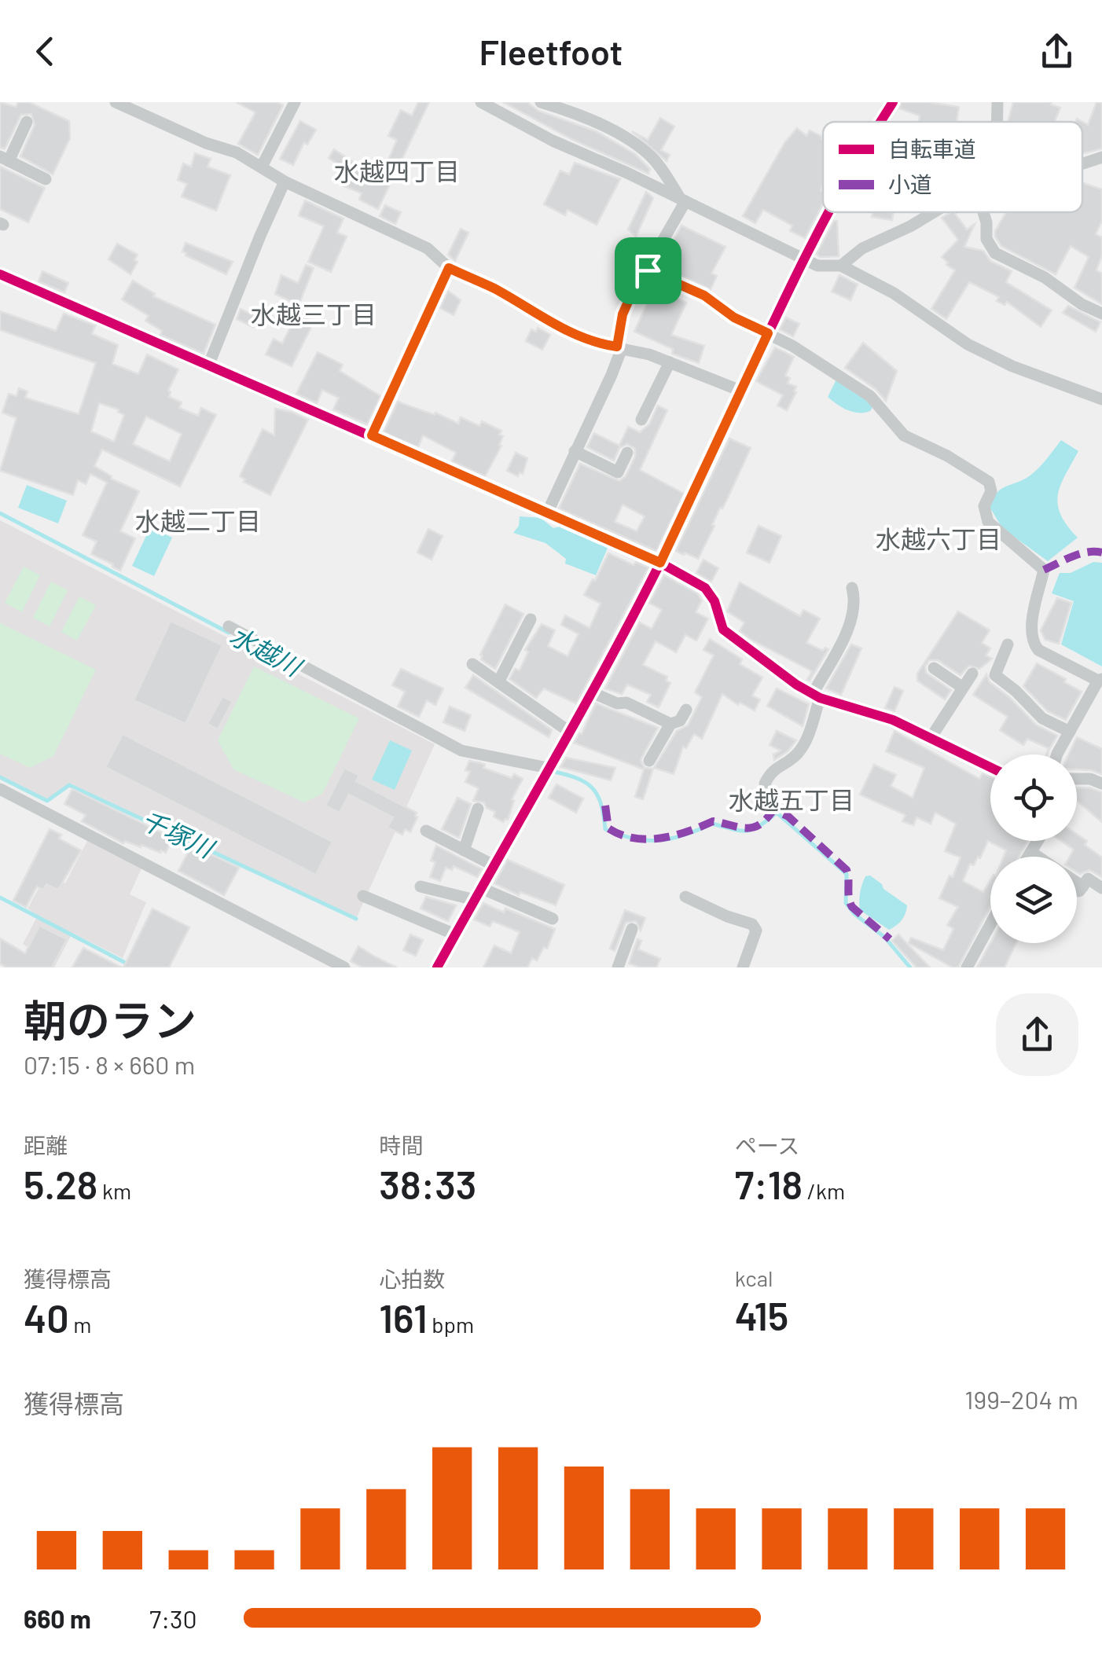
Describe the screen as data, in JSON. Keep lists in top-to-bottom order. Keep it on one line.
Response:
{"districts":["水越四丁目","水越三丁目","水越二丁目","水越六丁目","水越五丁目"],"water":["水越川","千塚川"],"legend":["自転車道","小道"],"page":{"header":"Fleetfoot","heading":["朝のラン","07:15 · 8 × 660 m"],"stats":[["距離","5.28 km"],["時間","38:33"],["ペース","7:18 /km"],["獲得標高","40 m"],["心拍数","161 bpm"],["kcal","415"]],"chart":["獲得標高","199–204 m"],"list":[{"name":"660 m","note":"7:30"}]}}
